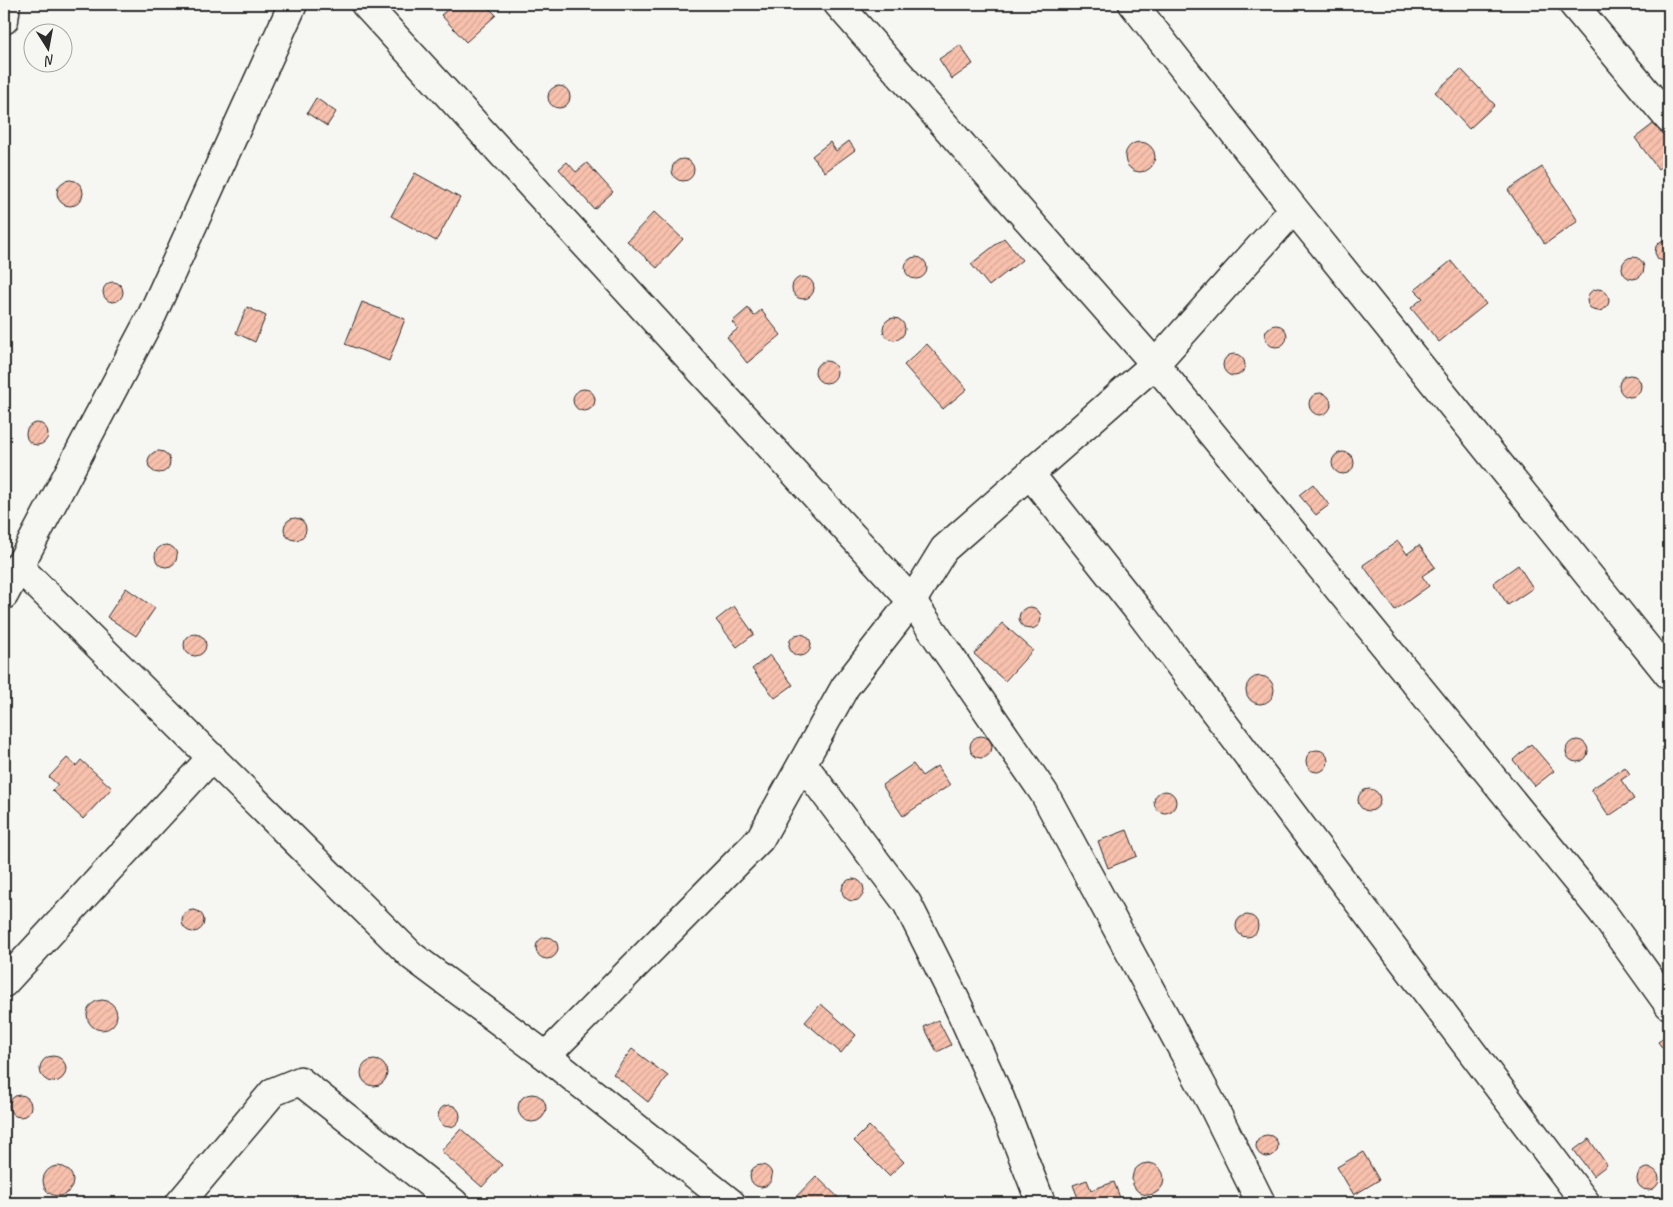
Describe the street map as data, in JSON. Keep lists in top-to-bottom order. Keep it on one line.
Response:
{"north":"bottom"}
